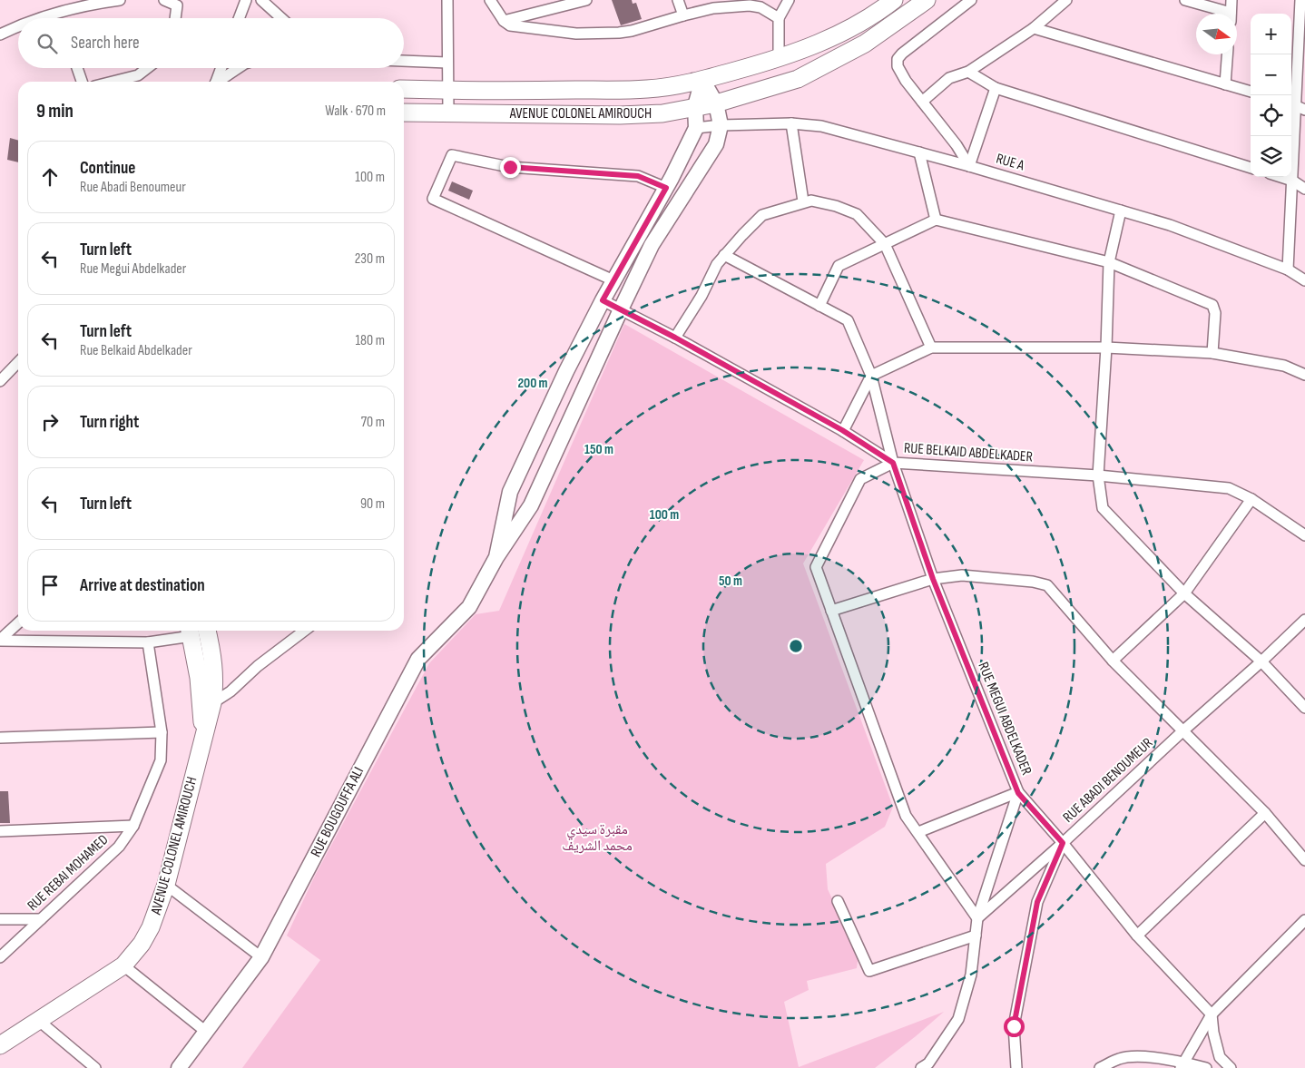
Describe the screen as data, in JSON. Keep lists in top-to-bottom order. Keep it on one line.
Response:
{"streets":{"main road":["AVENUE COLONEL AMIROUCH"],"street":["RUE A","RUE BELKAID ABDELKADER","RUE MEGUI ABDELKADER","RUE ABADI BENOUMEUR","RUE BOUGOUFFA ALI","RUE REBAI MOHAMED"]},"crossings":[["RUE BELKAID ABDELKADER","RUE MEGUI ABDELKADER"],["RUE MEGUI ABDELKADER","RUE ABADI BENOUMEUR"]],"parks":["مقبرة سيدي محمد الشريف"],"north":"right","page":{"map_buttons":["+","−"],"search":"Search here","heading":["9 min","Walk · 670 m"],"list":[["Continue","Rue Abadi Benoumeur","100 m"],["Turn left","Rue Megui Abdelkader","230 m"],["Turn left","Rue Belkaid Abdelkader","180 m"],["Turn right","70 m"],["Turn left","90 m"],"Arrive at destination"]},"rings":["200 m","150 m","100 m","50 m"]}
